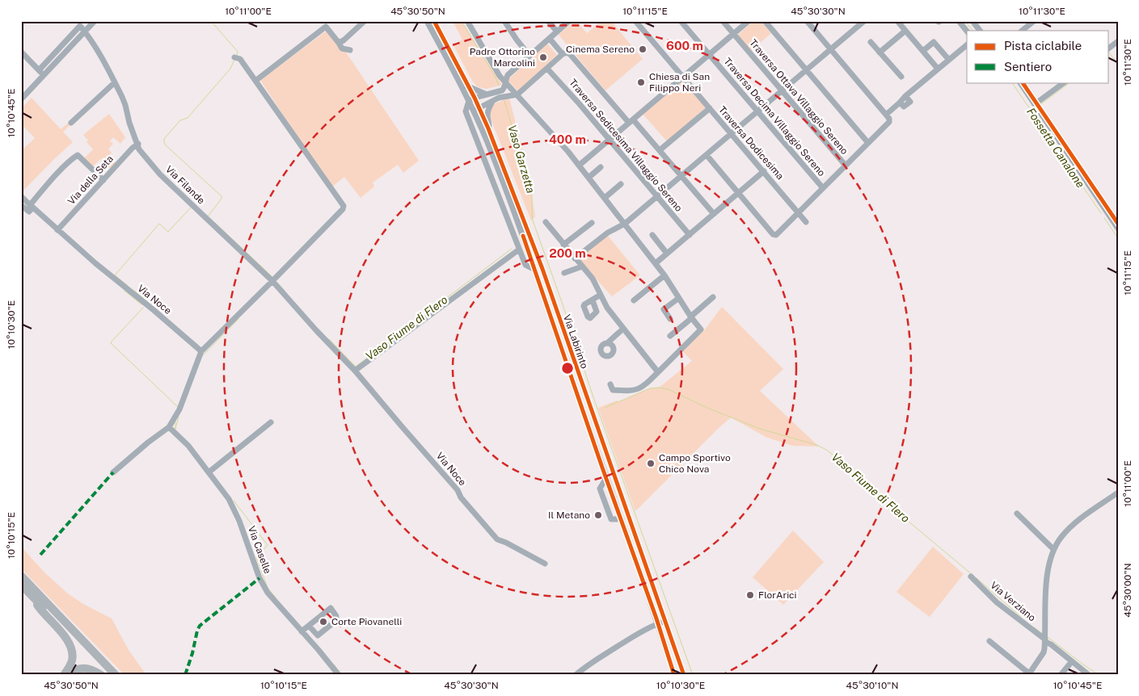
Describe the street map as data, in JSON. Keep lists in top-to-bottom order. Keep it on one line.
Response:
{"streets":{"street":["Traversa Ottava Villaggio Sereno","Traversa Decima Villaggio Sereno","Traversa Dodicesima","Traversa Sedicesima Villaggio Sereno","Via della Seta","Via Filande","Via Noce","Via Labirinto","Via Caselle","Via Verziano"]},"crossings":[["Via della Seta","Via Filande"],["Via della Seta","Via Noce"],["Via Filande","Via Noce"]],"water":["Fossetta Canalone","Vaso Garzetta","Vaso Fiume di Flero"],"places":["Cinema Sereno","Padre Ottorino Marcolini","Chiesa di San Filippo Neri","Campo Sportivo Chico Nova","Il Metano","FlorArici","Corte Piovanelli"],"legend":["Pista ciclabile","Sentiero"],"coordinates":["10°11'00\"E","45°30'50\"N","10°11'15\"E","45°30'30\"N","10°11'30\"E","10°10'45\"E","10°10'30\"E","10°10'15\"E","45°30'00\"N","45°30'10\"N"],"rings":["600 m","400 m","200 m"]}
